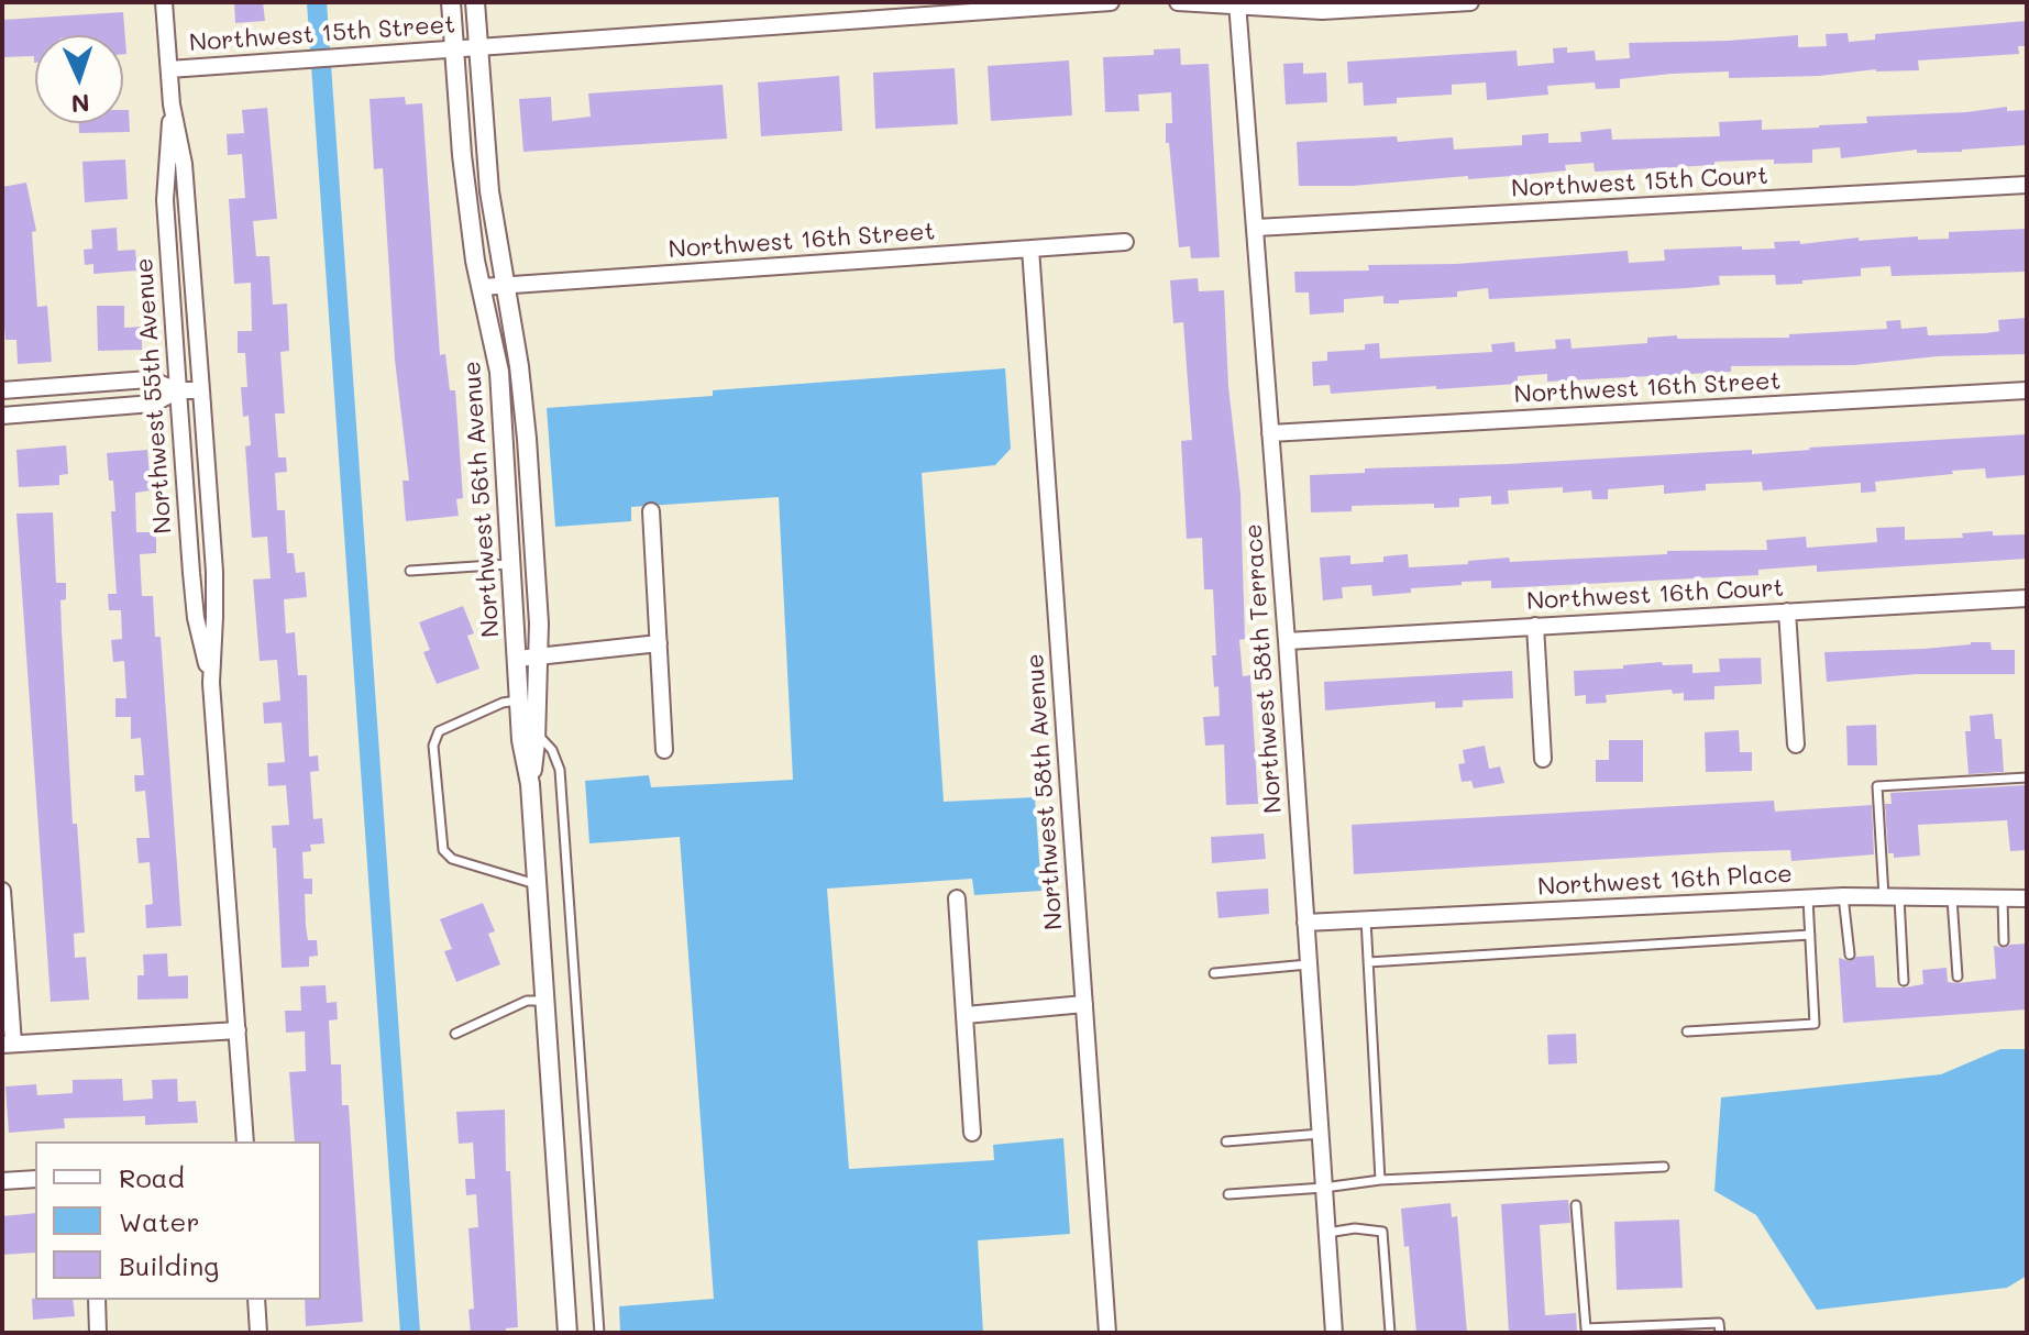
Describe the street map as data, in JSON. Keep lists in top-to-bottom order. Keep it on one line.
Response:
{"streets":{"street":["Northwest 15th Street","Northwest 15th Court","Northwest 16th Street","Northwest 55th Avenue","Northwest 56th Avenue","Northwest 16th Court","Northwest 58th Terrace","Northwest 58th Avenue","Northwest 16th Place"]},"crossings":[["Northwest 15th Street","Northwest 55th Avenue"],["Northwest 15th Street","Northwest 56th Avenue"],["Northwest 15th Court","Northwest 58th Terrace"],["Northwest 16th Street","Northwest 56th Avenue"],["Northwest 16th Street","Northwest 58th Terrace"],["Northwest 16th Street","Northwest 58th Avenue"],["Northwest 16th Court","Northwest 58th Terrace"],["Northwest 58th Terrace","Northwest 16th Place"]],"legend":["Road","Water","Building"],"north":"bottom"}
